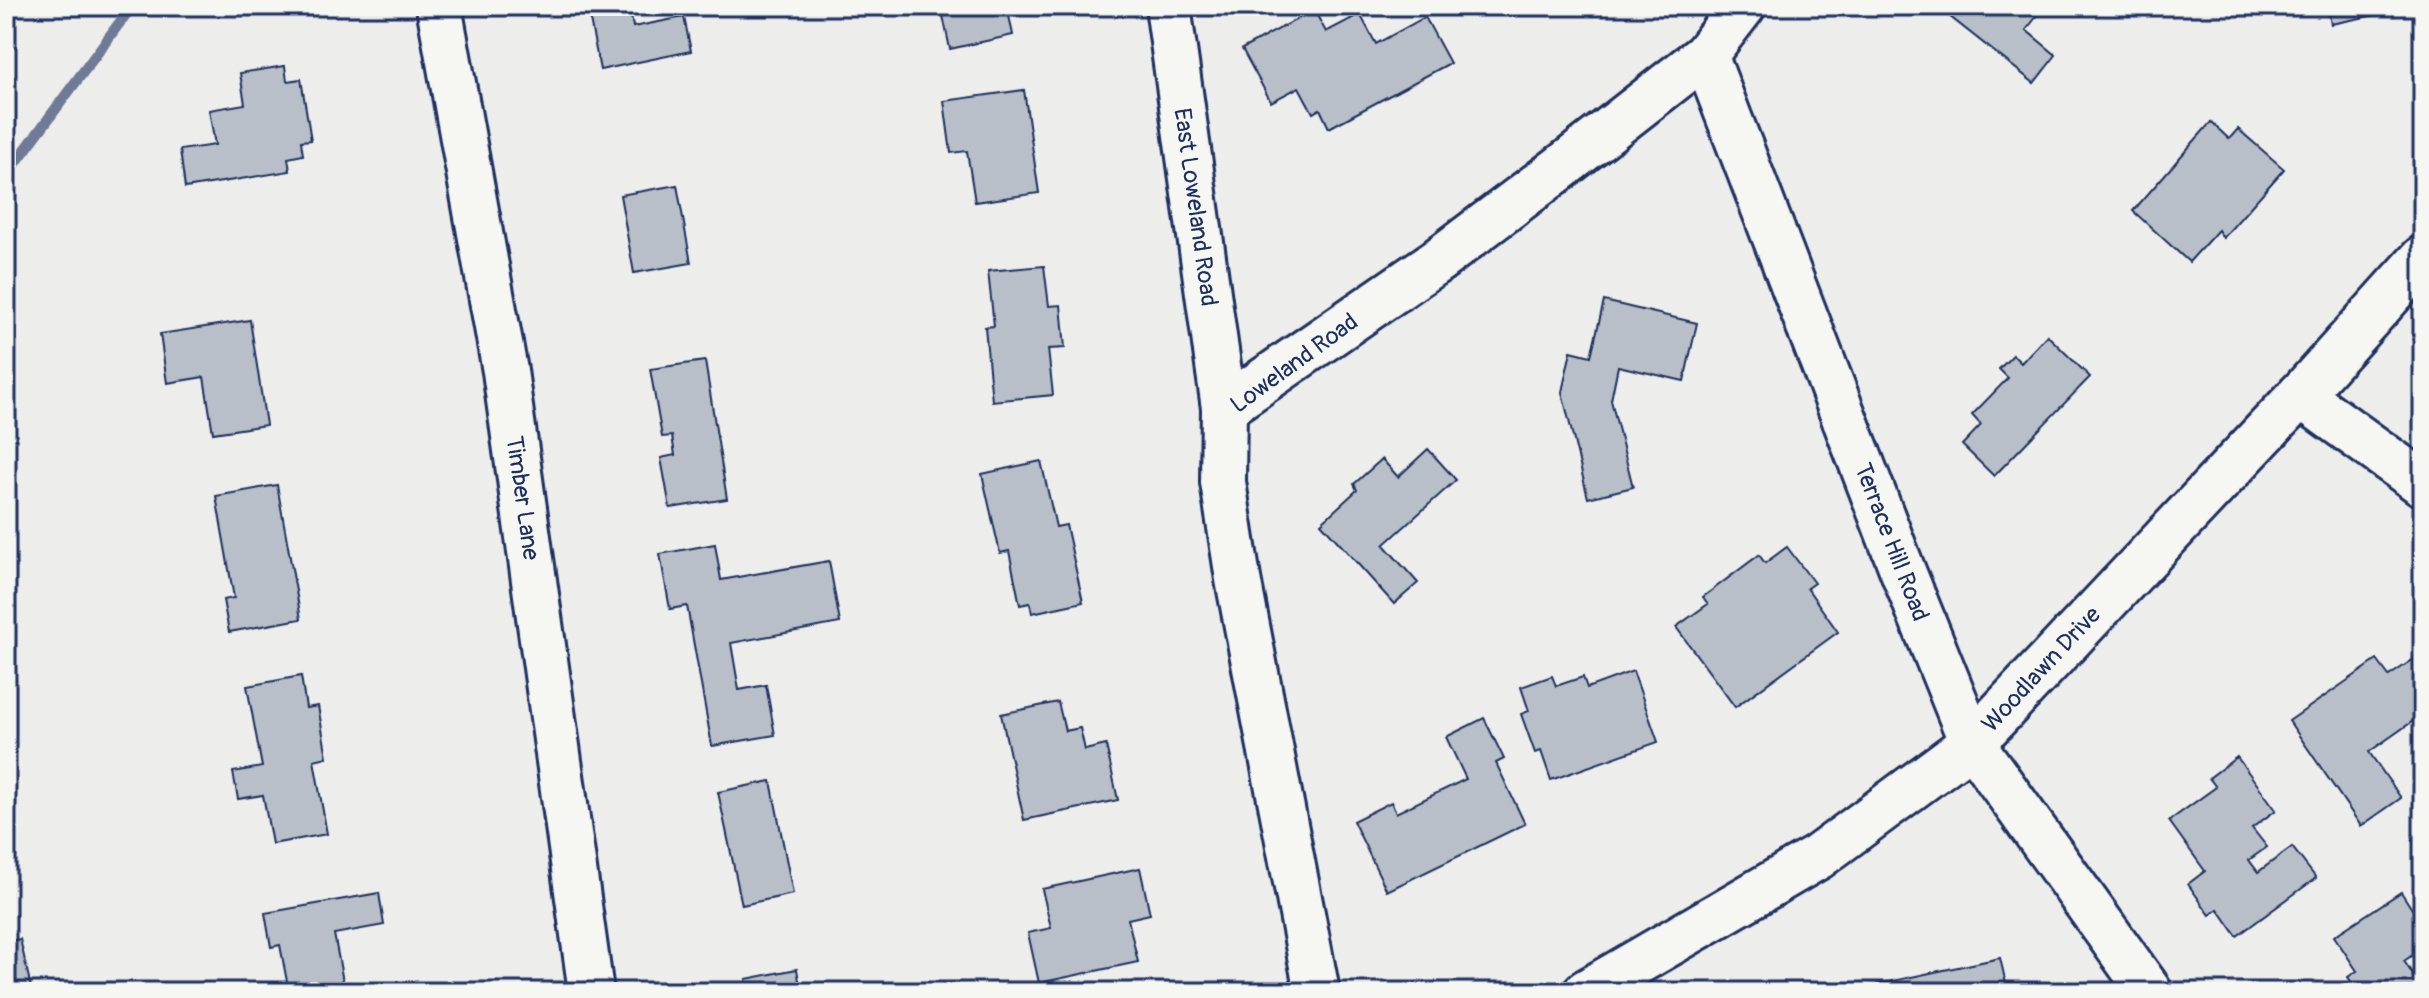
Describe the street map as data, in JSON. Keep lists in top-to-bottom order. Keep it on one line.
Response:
{"streets":{"street":["East Loweland Road","Loweland Road","Timber Lane","Terrace Hill Road","Woodlawn Drive"]},"crossings":[["East Loweland Road","Loweland Road"],["Loweland Road","Terrace Hill Road"],["Terrace Hill Road","Woodlawn Drive"]]}
